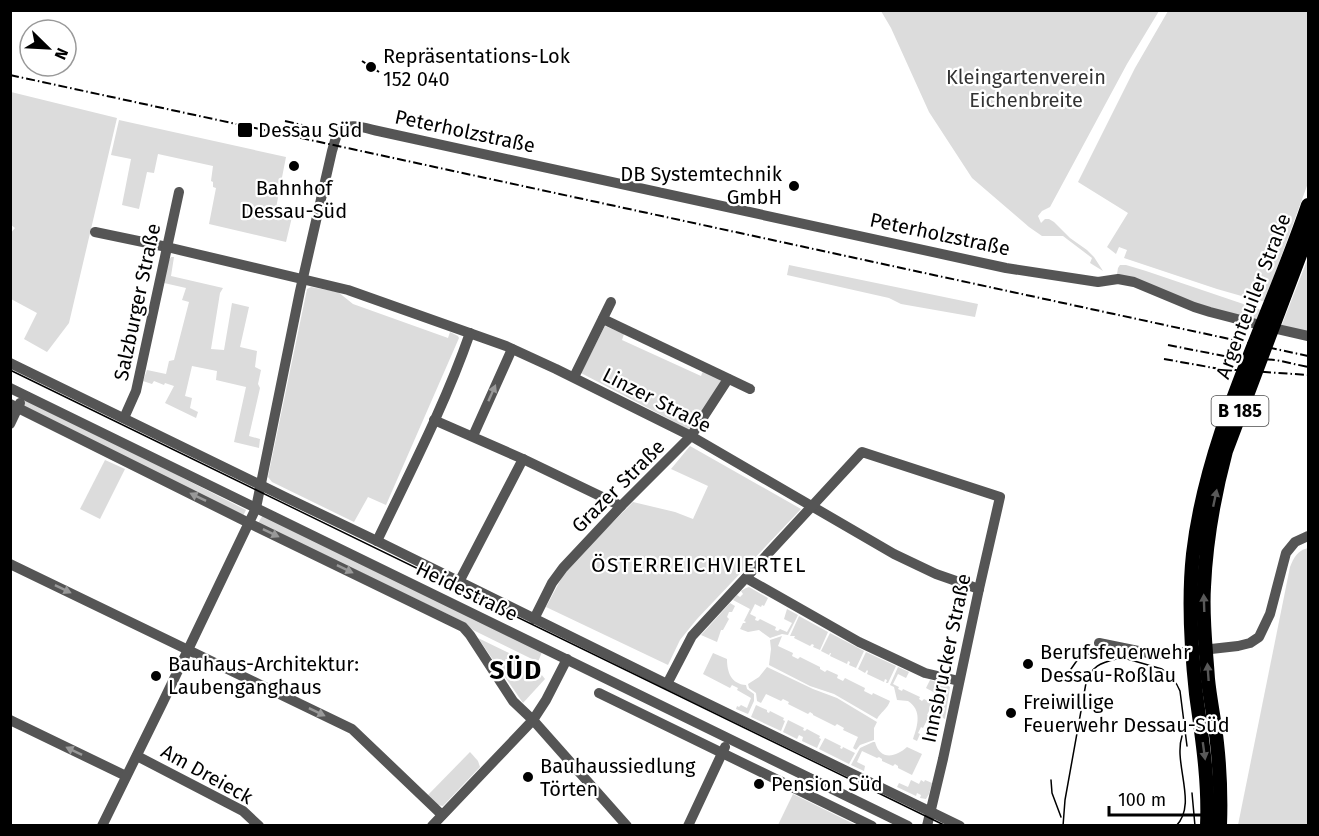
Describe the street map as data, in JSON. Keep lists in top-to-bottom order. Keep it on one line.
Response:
{"streets":{"main road":["Argenteuiler Straße","B 185"],"street":["Peterholzstraße","Salzburger Straße","Linzer Straße","Grazer Straße","Heidestraße","Innsbrucker Straße","Am Dreieck"]},"crossings":[["Peterholzstraße","Linzer Straße"],["Peterholzstraße","Heidestraße"],["Peterholzstraße","Am Dreieck"],["Salzburger Straße","Linzer Straße"],["Salzburger Straße","Heidestraße"],["Linzer Straße","Grazer Straße"],["Linzer Straße","Innsbrucker Straße"],["Grazer Straße","Heidestraße"],["Heidestraße","Innsbrucker Straße"]],"districts":["ÖSTERREICHVIERTEL","SÜD"],"parks":["Kleingartenverein Eichenbreite"],"places":{"other":["Repräsentations-Lok 152 040","Bahnhof Dessau-Süd","DB Systemtechnik GmbH","Berufsfeuerwehr Dessau-Roßlau","Bauhaus-Architektur: Laubenganghaus","Freiwillige Feuerwehr Dessau-Süd","Bauhaussiedlung Törten","Pension Süd"],"transit":["Dessau Süd"]},"scale_bar":"100 m","north":"bottom right"}
